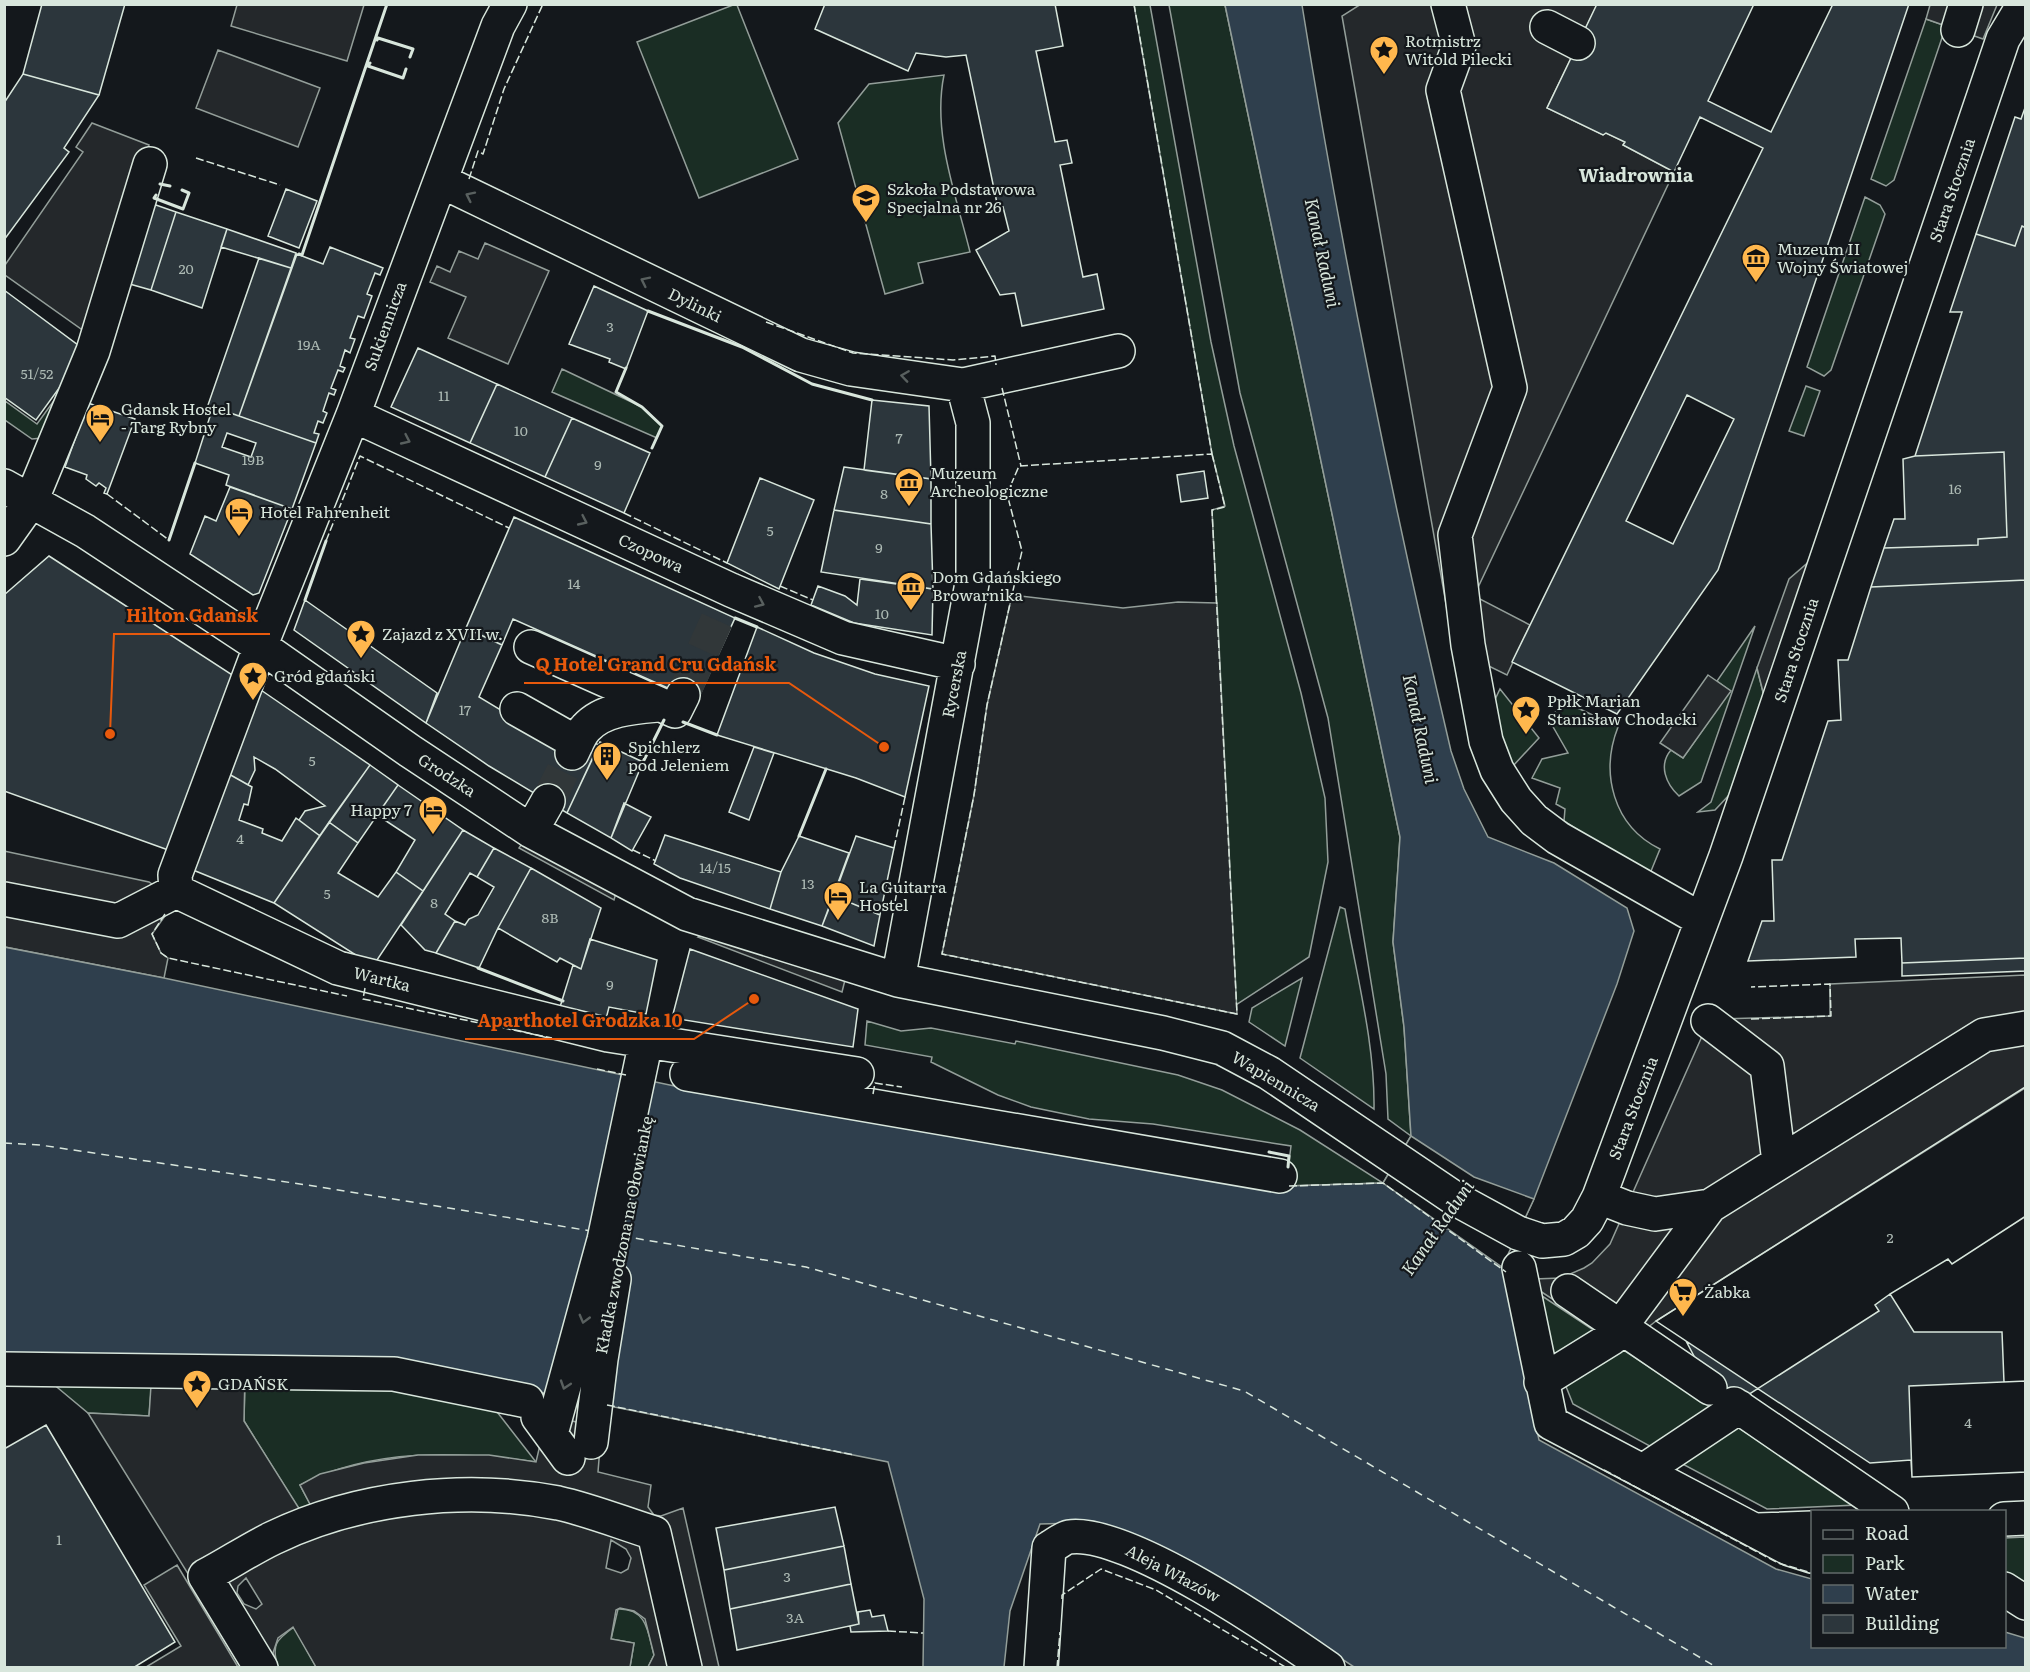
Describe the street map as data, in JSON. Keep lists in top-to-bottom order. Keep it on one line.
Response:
{"streets":{"street":["Stara Stocznia","Dylinki","Sukiennicza","Czopowa","Rycerska","Grodzka","Wartka","Wapiennicza","Kładka zwodzona na Ołowiankę","Aleja Włazów"]},"crossings":[["Stara Stocznia","Wapiennicza"],["Dylinki","Sukiennicza"],["Dylinki","Rycerska"],["Sukiennicza","Czopowa"],["Sukiennicza","Grodzka"],["Czopowa","Rycerska"],["Rycerska","Grodzka"],["Rycerska","Wapiennicza"],["Grodzka","Wapiennicza"],["Wartka","Kładka zwodzona na Ołowiankę"]],"one_way":["Dylinki","Czopowa"],"districts":["Wiadrownia"],"water":["Kanał Raduni"],"places":{"place":["Rotmistrz Witold Pilecki","Zajazd z XVII w.","Gród gdański","Ppłk Marian Stanisław Chodacki","GDAŃSK"],"school or university":["Szkoła Podstawowa Specjalna nr 26"],"museum":["Muzeum II Wojny Światowej","Muzeum Archeologiczne","Dom Gdańskiego Browarnika"],"hotel":["Gdansk Hostel - Targ Rybny","Hotel Fahrenheit","Happy 7","La Guitarra Hostel"],"other":["Hilton Gdansk","Q Hotel Grand Cru Gdańsk","Aparthotel Grodzka 10"],"building":["Spichlerz pod Jeleniem"],"supermarket":["Żabka"]},"house_numbers":["20","3","19A","51/52","11","10","7","19B","9","16","8","5","9","14","10","17","5","4","14/15","13","5","8","8B","9","2","4","1","3","3A"],"legend":["Road","Park","Water","Building"]}
